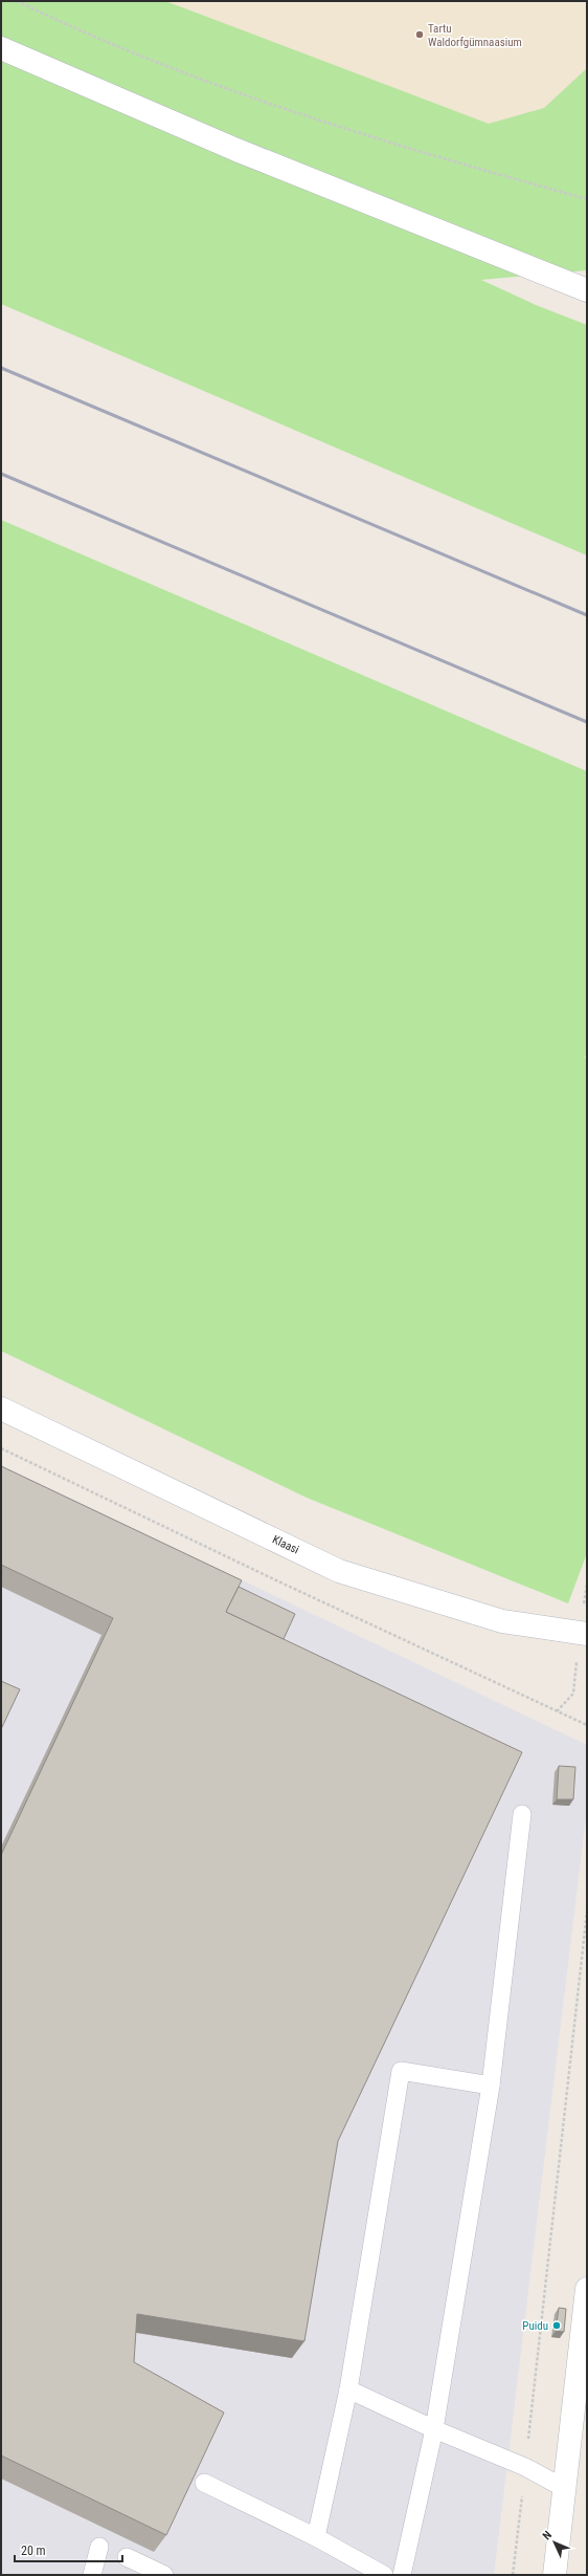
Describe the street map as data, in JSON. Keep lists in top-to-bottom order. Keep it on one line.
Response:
{"streets":{"street":["Klaasi"]},"places":["Tartu Waldorfgümnaasium","Puidu"],"scale_bar":"20 m","north":"top left"}
